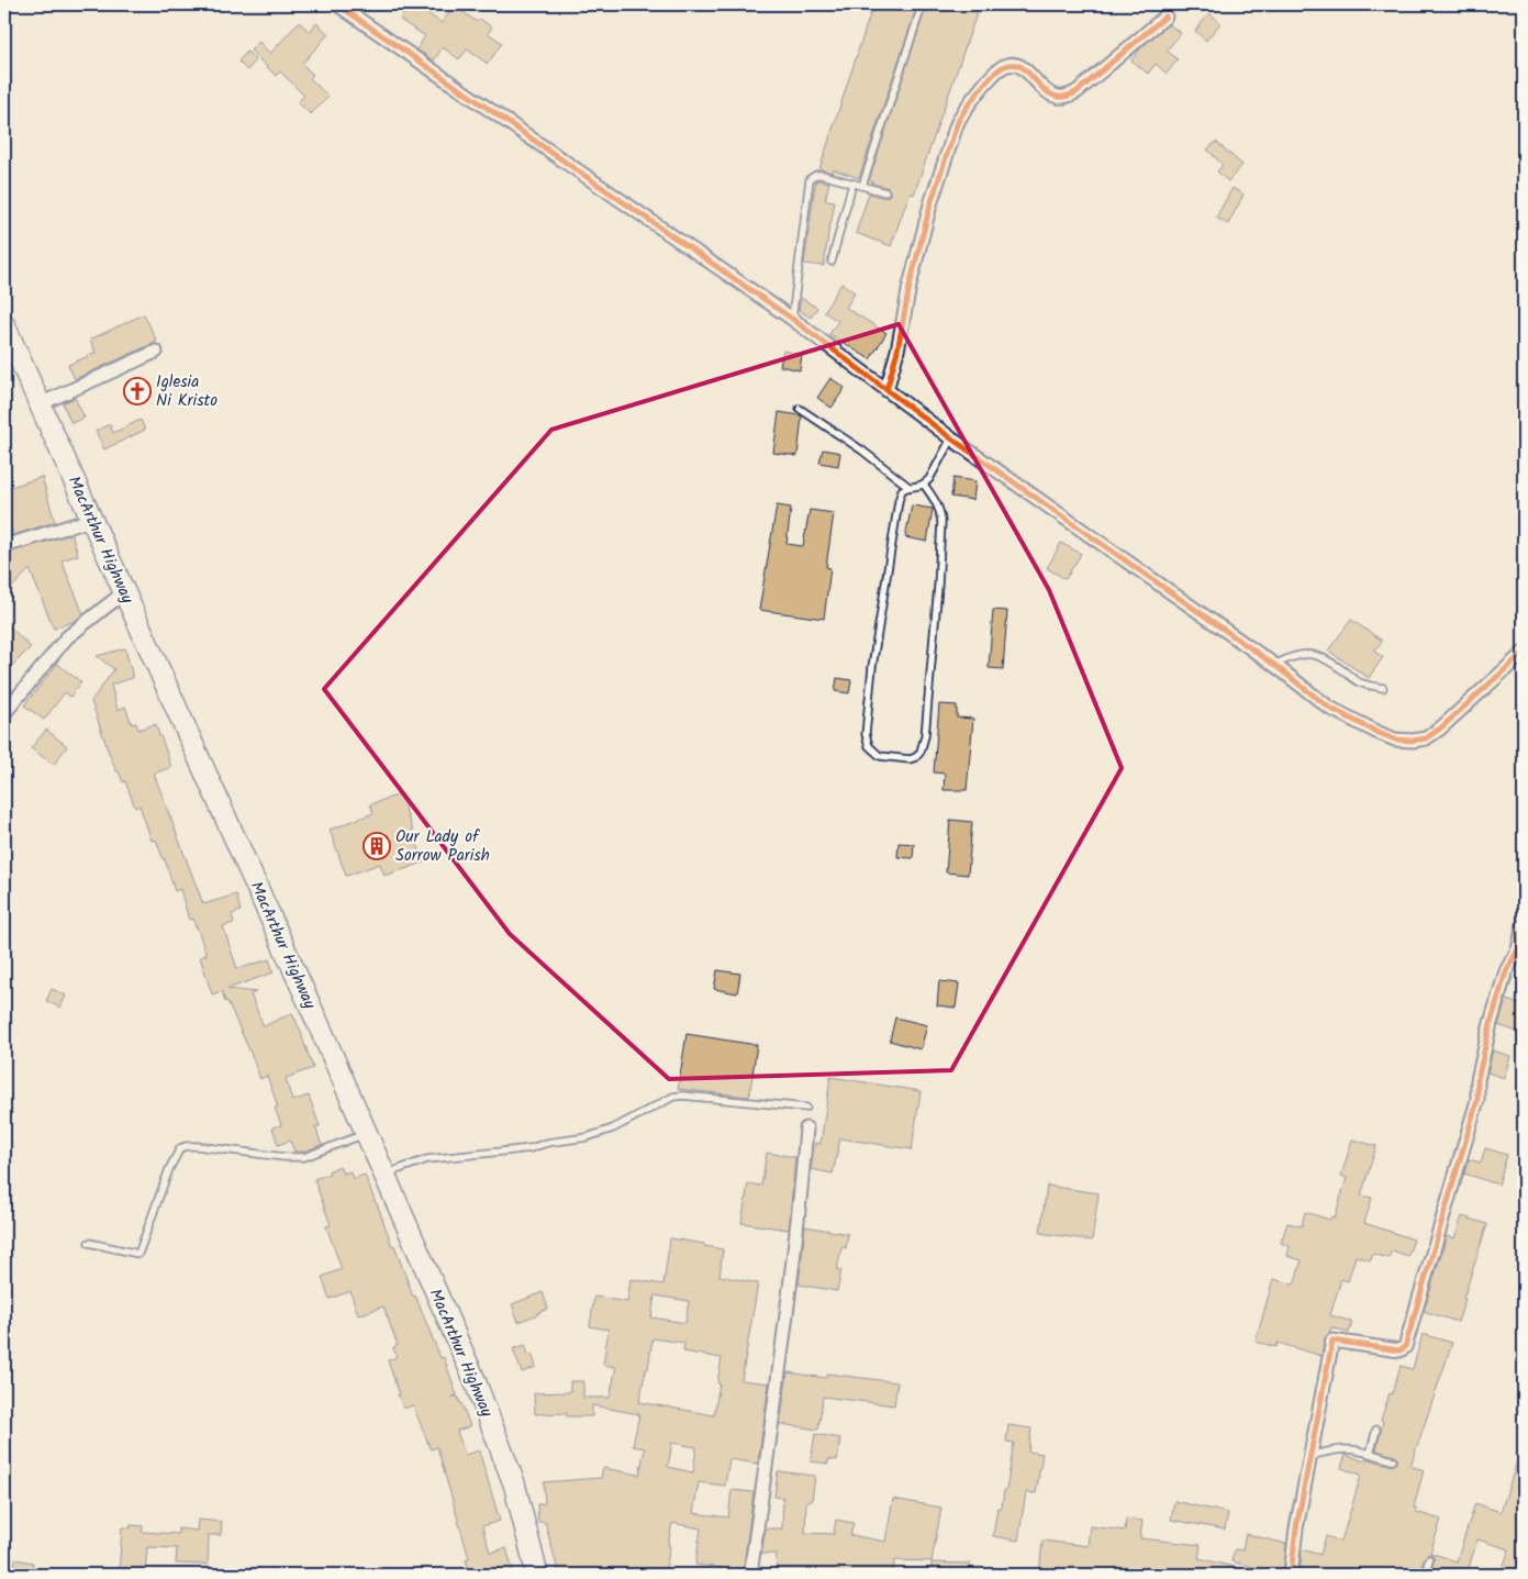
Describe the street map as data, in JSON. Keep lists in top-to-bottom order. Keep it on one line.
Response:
{"streets":{"highway":["MacArthur Highway"]},"places":{"church":["Iglesia Ni Kristo"],"building":["Our Lady of Sorrow Parish"]}}
